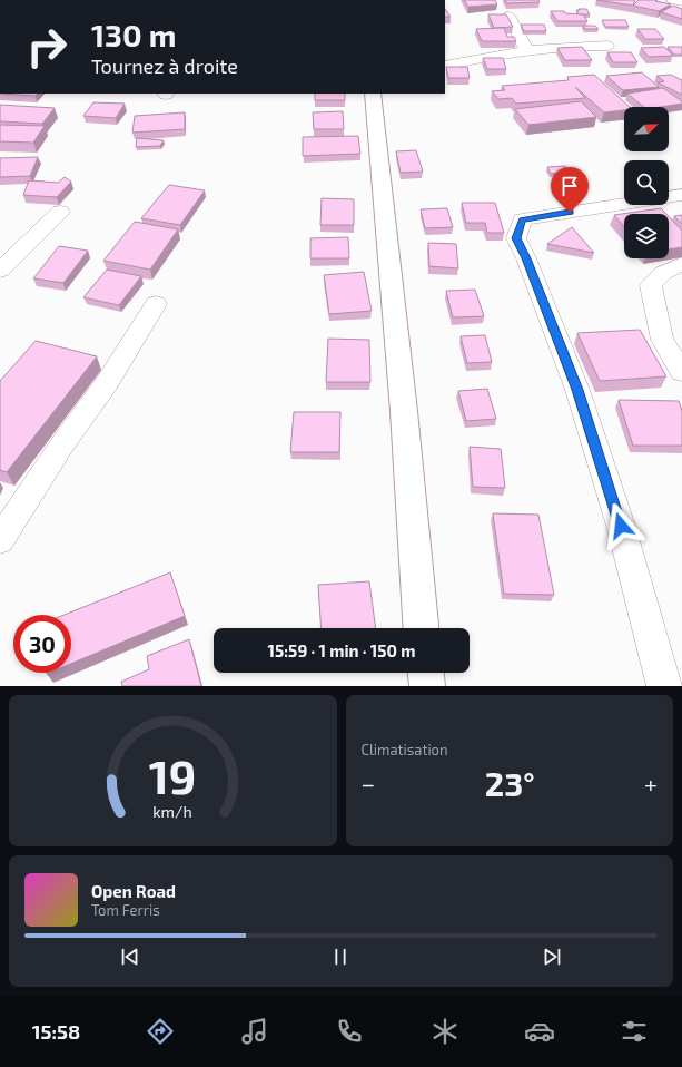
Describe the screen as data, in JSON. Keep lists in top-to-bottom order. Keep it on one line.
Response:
{"north":"top right","page":{"turn":["130 m","Tournez à droite"],"limit":"30","trip":"15:59 · 1 min · 150 m","tile":"Climatisation","heat":["−","23°","+"],"song":["Open Road","Tom Ferris"],"tabs":"15:58","gauge":["19","km/h"]}}
